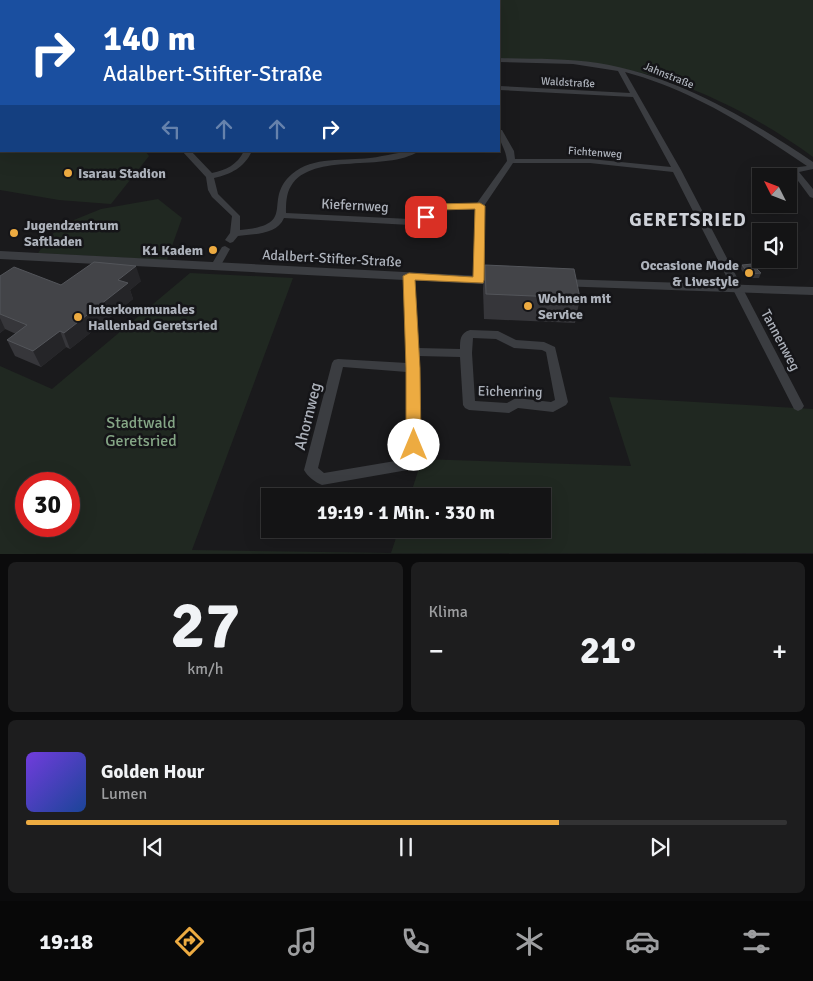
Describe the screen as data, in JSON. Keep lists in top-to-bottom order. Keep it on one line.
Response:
{"streets":{"street":["Jahnstraße","Waldstraße","Fichtenweg","Kiefernweg","Adalbert-Stifter-Straße","Tannenweg","Eichenring","Ahornweg"]},"crossings":[["Jahnstraße","Tannenweg"],["Waldstraße","Tannenweg"],["Fichtenweg","Tannenweg"],["Adalbert-Stifter-Straße","Ahornweg"]],"districts":["GERETSRIED"],"parks":["Stadtwald Geretsried"],"places":["Isarau Stadion","Jugendzentrum Saftladen","K1 Kadem","Occasione Mode & Livestyle","Wohnen mit Service","Interkommunales Hallenbad Geretsried"],"north":"top left","page":{"turn":["140 m","Adalbert-Stifter-Straße"],"limit":"30","trip":"19:19 · 1 Min. · 330 m","tile":[["27","km/h"],"Klima"],"heat":["−","21°","+"],"song":["Golden Hour","Lumen"],"tabs":"19:18"}}
